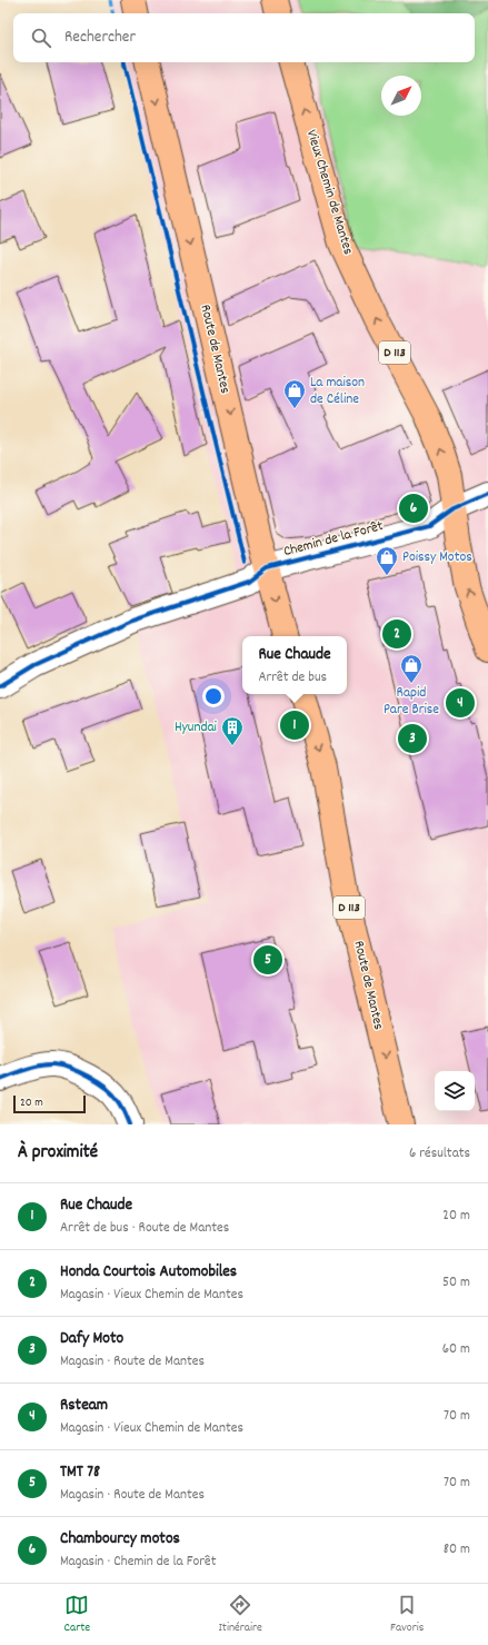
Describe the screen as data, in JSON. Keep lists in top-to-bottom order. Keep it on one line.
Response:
{"streets":{"main road":["Vieux Chemin de Mantes","Route de Mantes","D 113"],"street":["Chemin de la Forêt"]},"crossings":[["Vieux Chemin de Mantes","Chemin de la Forêt"],["Route de Mantes","Chemin de la Forêt"]],"one_way":["Vieux Chemin de Mantes","Route de Mantes"],"places":{"shop":["La maison de Céline","Poissy Motos","Rapid Pare Brise"],"building":["Hyundai"]},"scale_bar":"20 m","north":"top right","page":{"search":"Rechercher","pins":["6","2","4","1","3","5"],"popup":["Rue Chaude","Arrêt de bus"],"scale":"20 m","heading":["À proximité","6 résultats"],"list":[{"mark":"1","name":"Rue Chaude","note":"Arrêt de bus · Route de Mantes","value":"20 m"},{"mark":"2","name":"Honda Courtois Automobiles","note":"Magasin · Vieux Chemin de Mantes","value":"50 m"},{"mark":"3","name":"Dafy Moto","note":"Magasin · Route de Mantes","value":"60 m"},{"mark":"4","name":"Rsteam","note":"Magasin · Vieux Chemin de Mantes","value":"70 m"},{"mark":"5","name":"TMT 78","note":"Magasin · Route de Mantes","value":"70 m"},{"mark":"6","name":"Chambourcy motos","note":"Magasin · Chemin de la Forêt","value":"80 m"}],"nav":["Carte","Itinéraire","Favoris"]}}
